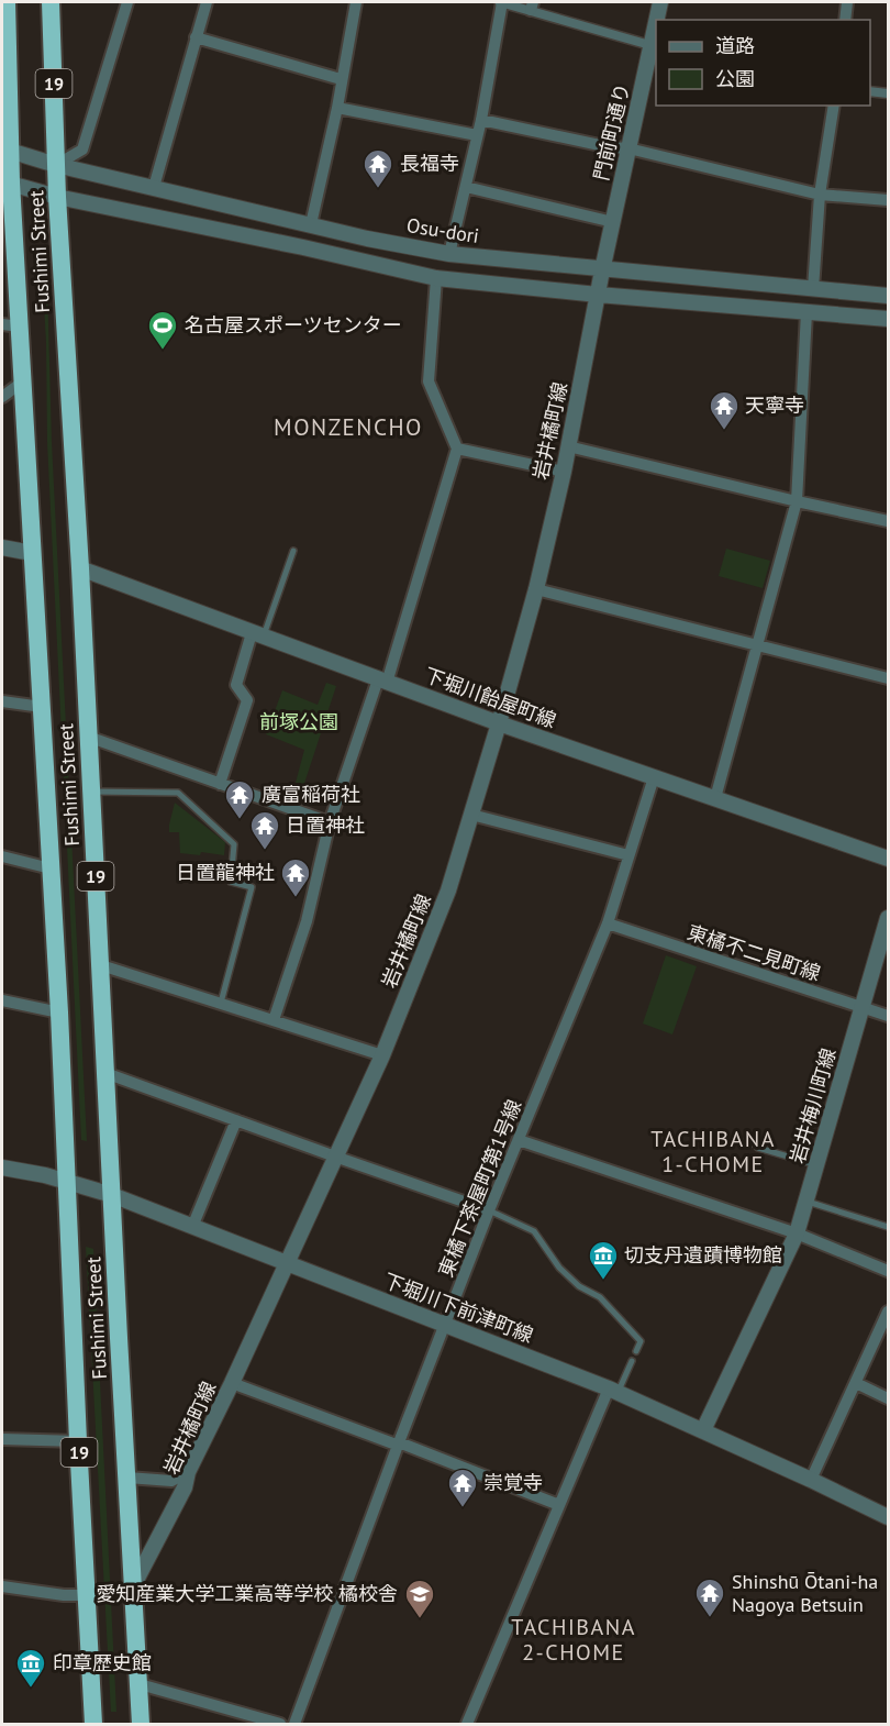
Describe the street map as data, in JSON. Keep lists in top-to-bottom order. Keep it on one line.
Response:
{"streets":{"highway":["19","Fushimi Street"],"street":["門前町通り","Osu-dori","岩井橘町線","下堀川飴屋町線","東橘不二見町線","岩井梅川町線","東橘下茶屋町第1号線","下堀川下前津町線"]},"crossings":[["門前町通り","Osu-dori"],["門前町通り","岩井橘町線"],["Osu-dori","Fushimi Street"],["Osu-dori","岩井橘町線"],["Fushimi Street","岩井橘町線"],["Fushimi Street","下堀川飴屋町線"],["Fushimi Street","下堀川下前津町線"],["岩井橘町線","下堀川飴屋町線"],["岩井橘町線","下堀川下前津町線"],["下堀川飴屋町線","東橘下茶屋町第1号線"],["東橘不二見町線","岩井梅川町線"],["東橘不二見町線","東橘下茶屋町第1号線"],["岩井梅川町線","下堀川下前津町線"],["東橘下茶屋町第1号線","下堀川下前津町線"]],"districts":["MONZENCHO","TACHIBANA 1-CHOME","TACHIBANA 2-CHOME"],"parks":["前塚公園"],"places":{"temple":["長福寺","天寧寺","廣富稲荷社","日置神社","日置龍神社","崇覚寺","Shinshū Ōtani-ha Nagoya Betsuin"],"sports":["名古屋スポーツセンター"],"museum":["切支丹遺蹟博物館","印章歴史館"],"school or university":["愛知産業大学工業高等学校 橘校舎"]},"legend":["道路","公園"]}
